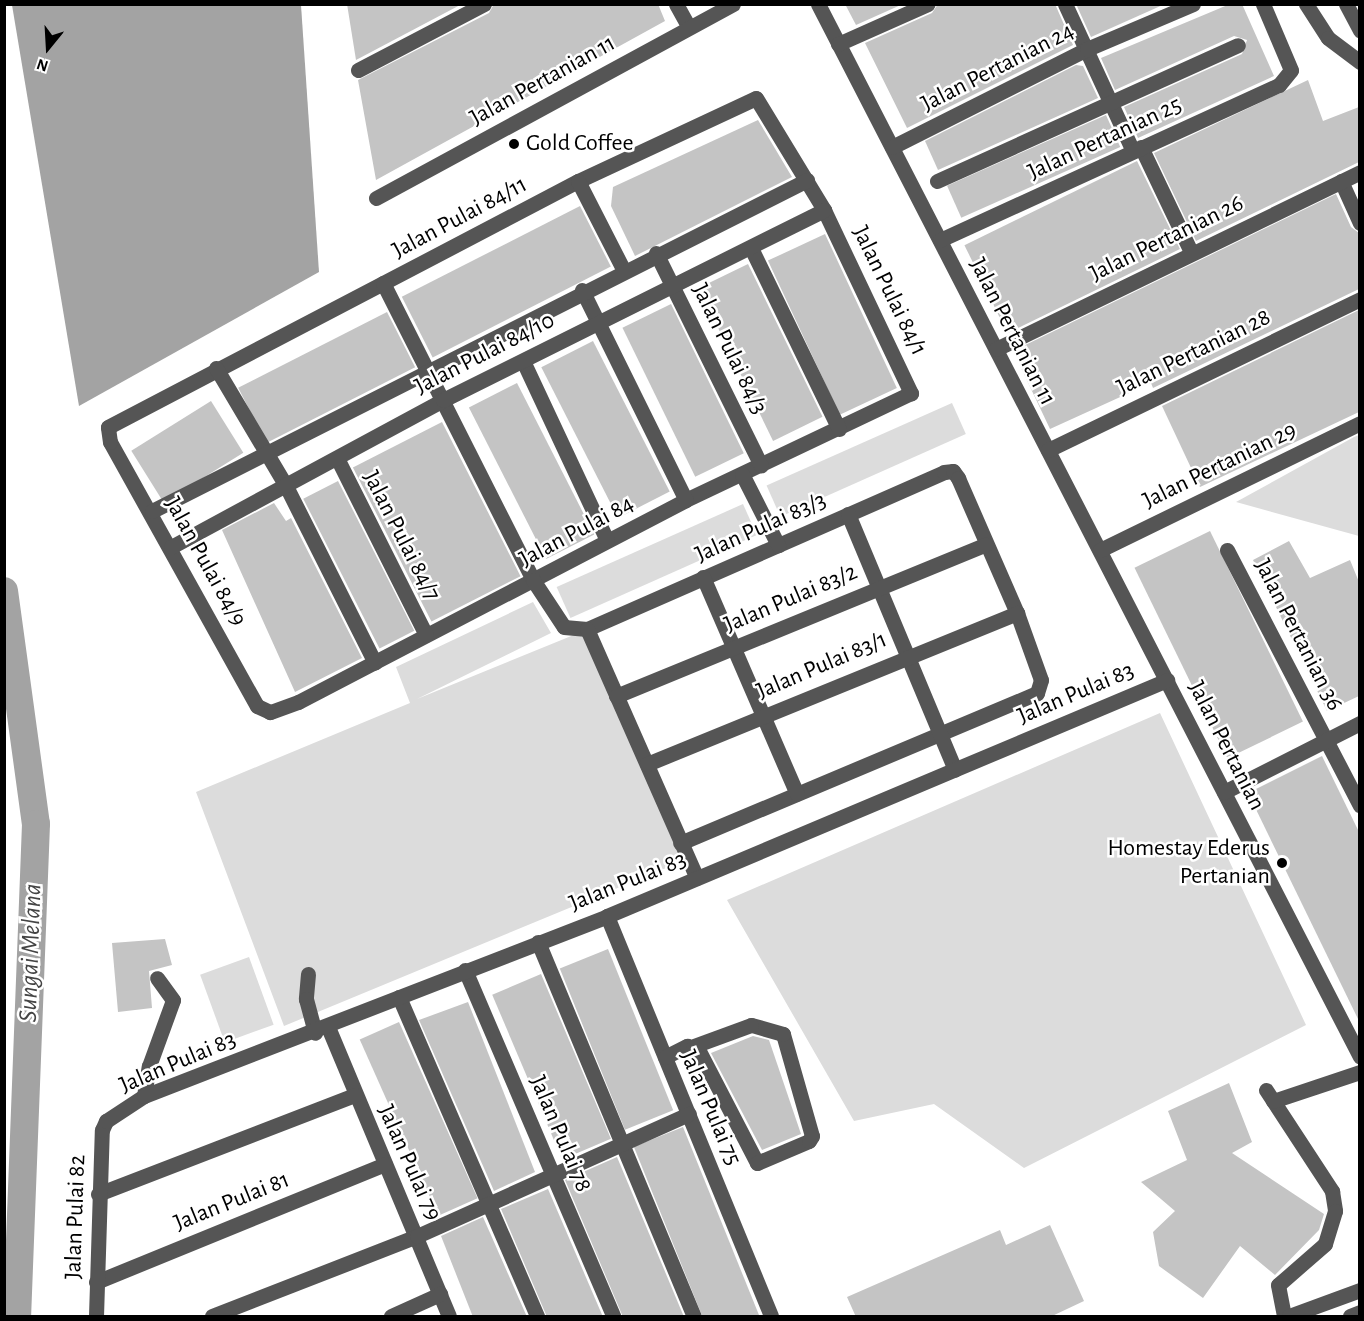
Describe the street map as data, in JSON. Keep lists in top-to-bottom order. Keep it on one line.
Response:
{"streets":{"street":["Jalan Pertanian 24","Jalan Pertanian 11","Jalan Pertanian 25","Jalan Pulai 84/11","Jalan Pertanian 26","Jalan Pulai 84/1","Jalan Pulai 84/3","Jalan Pertanian 28","Jalan Pulai 84/10","Jalan Pertanian 29","Jalan Pulai 83/3","Jalan Pulai 84","Jalan Pulai 84/7","Jalan Pulai 84/9","Jalan Pulai 83/2","Jalan Pertanian 36","Jalan Pulai 83/1","Jalan Pulai 83","Jalan Pertanian","Jalan Pulai 75","Jalan Pulai 78","Jalan Pulai 79","Jalan Pulai 81","Jalan Pulai 82"]},"crossings":[["Jalan Pertanian 24","Jalan Pertanian 11"],["Jalan Pertanian 11","Jalan Pertanian 25"],["Jalan Pertanian 11","Jalan Pertanian 26"],["Jalan Pertanian 11","Jalan Pertanian 28"],["Jalan Pertanian 11","Jalan Pertanian 29"],["Jalan Pertanian 11","Jalan Pulai 83"],["Jalan Pertanian 11","Jalan Pertanian"],["Jalan Pulai 84/11","Jalan Pulai 84/1"],["Jalan Pulai 84/11","Jalan Pulai 84/10"],["Jalan Pulai 84/11","Jalan Pulai 84/9"],["Jalan Pulai 84/1","Jalan Pulai 84/10"],["Jalan Pulai 84/1","Jalan Pulai 84"],["Jalan Pulai 84/3","Jalan Pulai 84/10"],["Jalan Pulai 84/3","Jalan Pulai 84"],["Jalan Pulai 84/10","Jalan Pulai 84/7"],["Jalan Pulai 84/10","Jalan Pulai 84/9"],["Jalan Pulai 83/3","Jalan Pulai 83/2"],["Jalan Pulai 84","Jalan Pulai 84/7"],["Jalan Pulai 84","Jalan Pulai 84/9"],["Jalan Pulai 83","Jalan Pertanian"],["Jalan Pulai 83","Jalan Pulai 75"],["Jalan Pulai 83","Jalan Pulai 78"],["Jalan Pulai 83","Jalan Pulai 79"],["Jalan Pulai 83","Jalan Pulai 82"],["Jalan Pulai 79","Jalan Pulai 81"],["Jalan Pulai 81","Jalan Pulai 82"]],"water":["Sungai Melana"],"places":["Gold Coffee","Homestay Ederus Pertanian"],"north":"bottom"}
